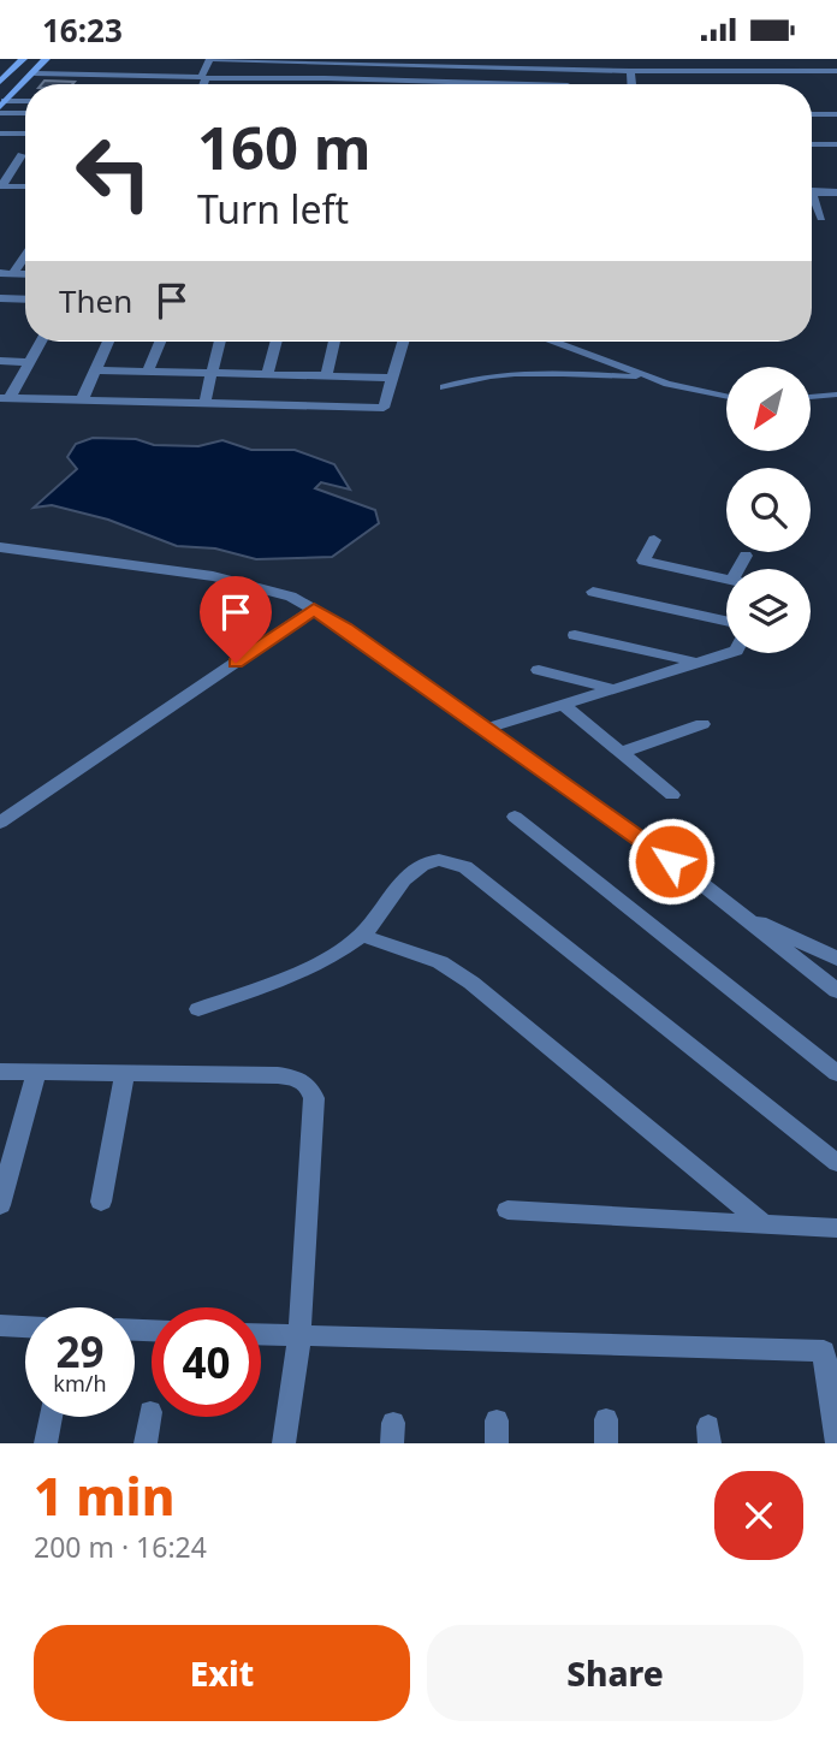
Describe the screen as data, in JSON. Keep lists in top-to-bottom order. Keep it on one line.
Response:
{"north":"bottom left","page":{"status":"16:23","turn":["160 m","Turn left"],"then":"Then","speed":"29 km/h","limit":"40","heading":["1 min","200 m · 16:24"],"buttons":["Exit","Share"]}}
